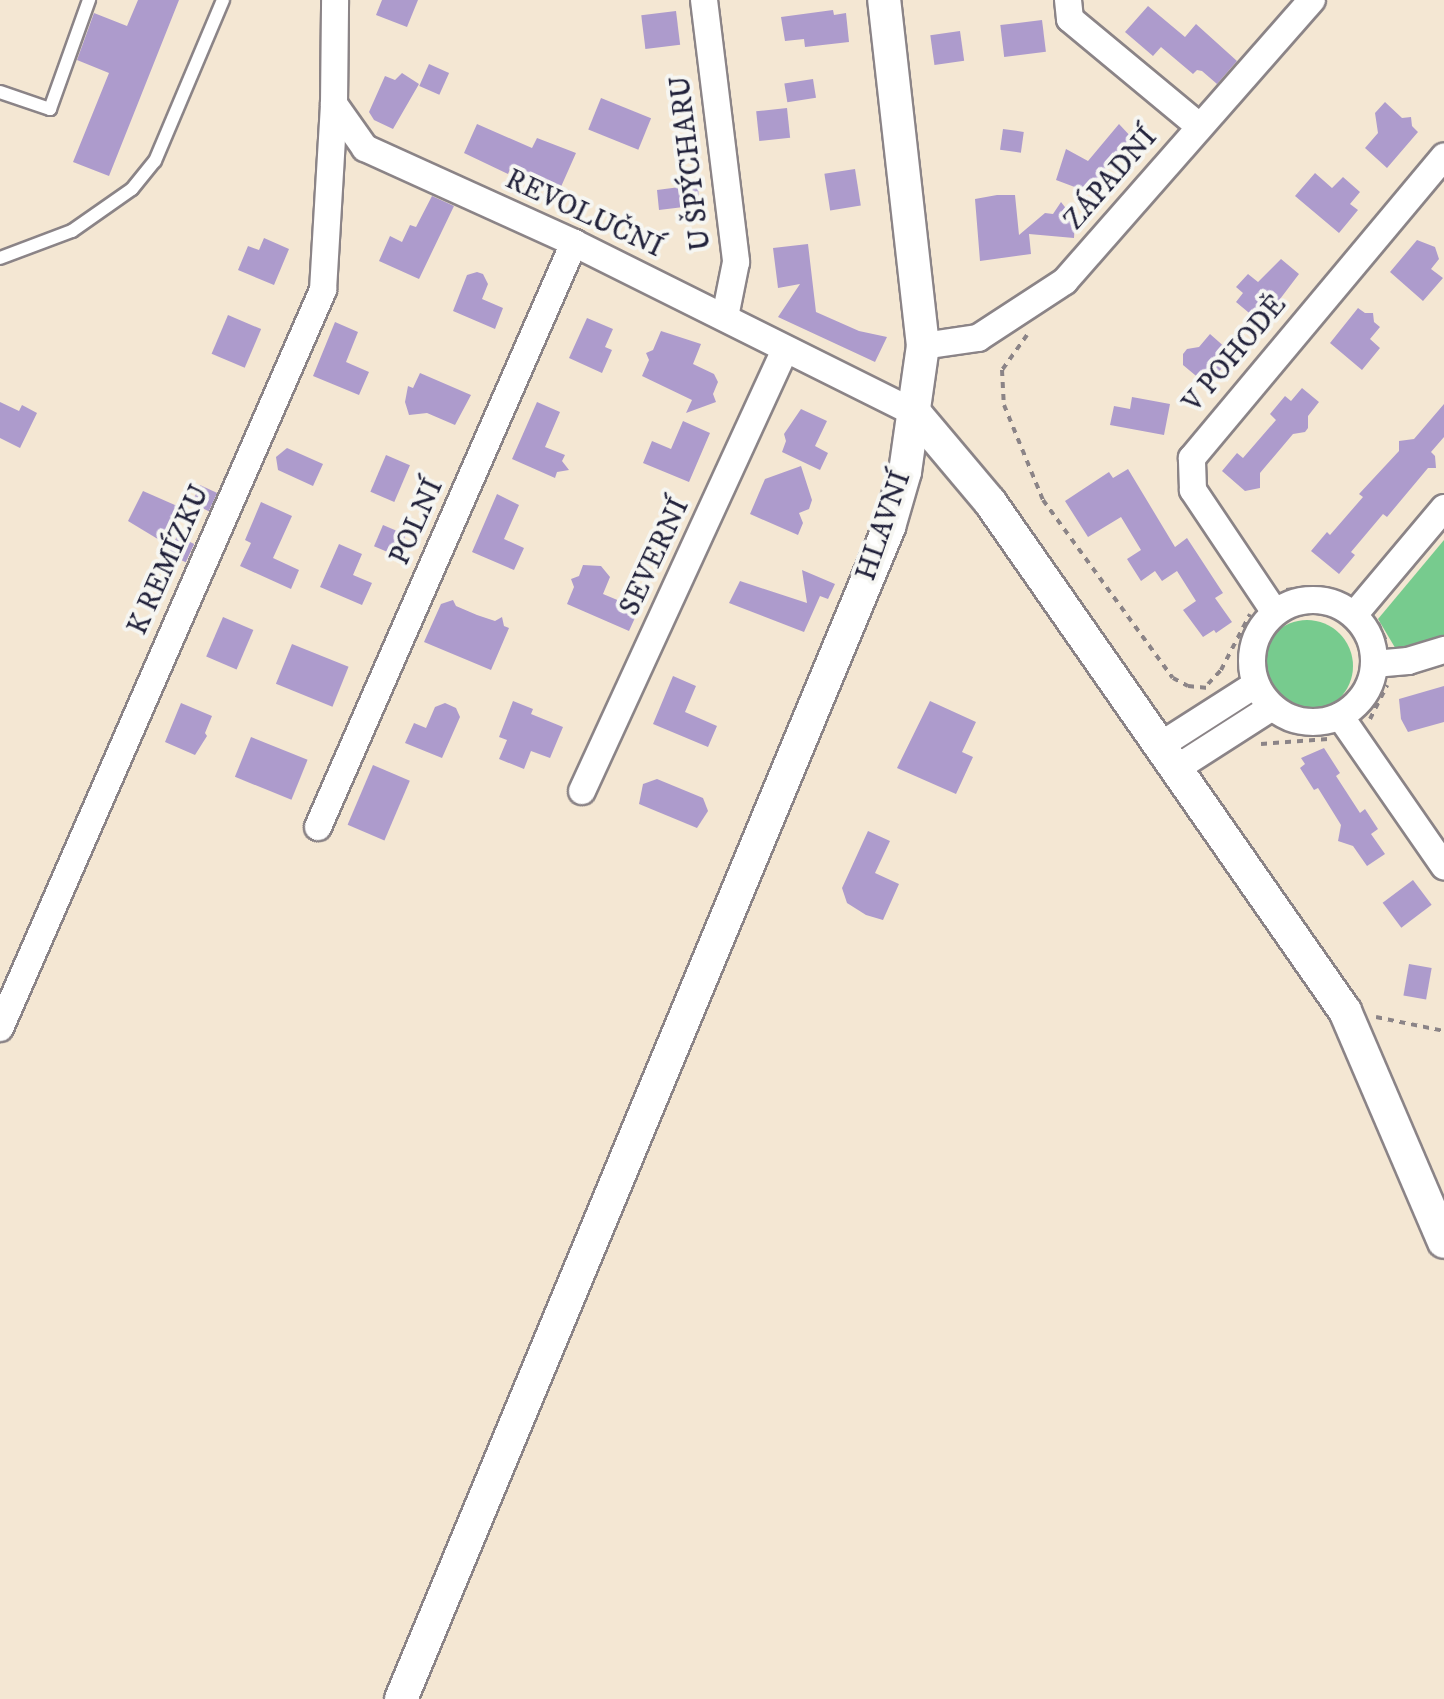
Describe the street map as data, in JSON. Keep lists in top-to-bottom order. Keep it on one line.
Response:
{"streets":{"street":["U ŠPÝCHARU","ZÁPADNÍ","REVOLUČNÍ","V POHODĚ","POLNÍ","HLAVNÍ","SEVERNÍ","K REMÍZKU"]},"crossings":[["U ŠPÝCHARU","REVOLUČNÍ"],["ZÁPADNÍ","HLAVNÍ"],["REVOLUČNÍ","POLNÍ"],["REVOLUČNÍ","HLAVNÍ"],["REVOLUČNÍ","SEVERNÍ"],["REVOLUČNÍ","K REMÍZKU"]]}
